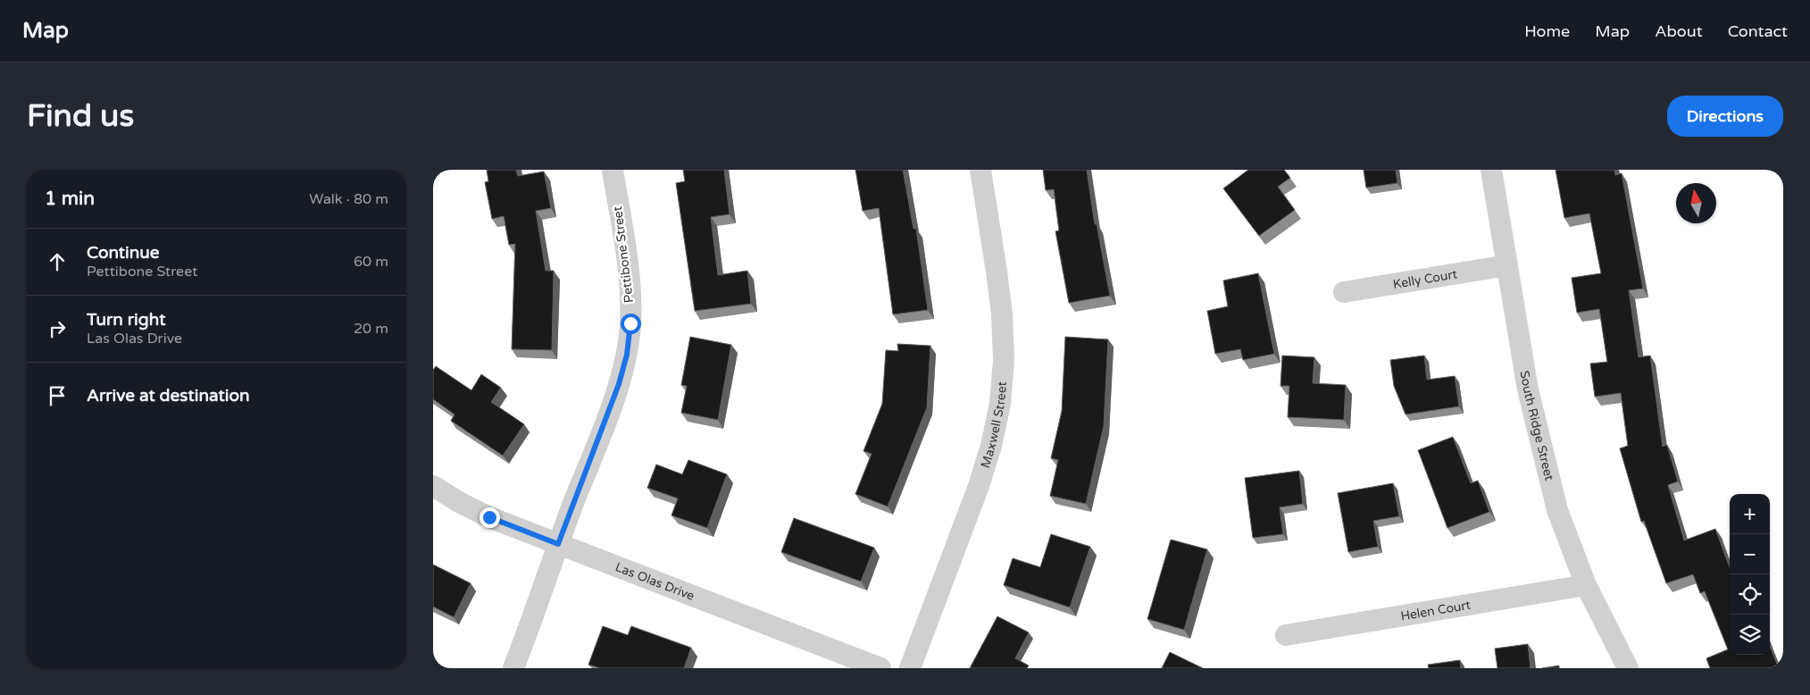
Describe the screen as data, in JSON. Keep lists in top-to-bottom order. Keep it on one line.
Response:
{"streets":{"street":["Pettibone Street","Kelly Court","Maxwell Street","South Ridge Street","Las Olas Drive","Helen Court"]},"crossings":[["Pettibone Street","Las Olas Drive"],["Kelly Court","South Ridge Street"],["South Ridge Street","Helen Court"]],"north":"top","page":{"header":"Map","nav":["Home","Map","About","Contact"],"buttons":"Directions","title":"Find us","heading":["1 min","Walk · 80 m"],"list":[["Continue","Pettibone Street","60 m"],["Turn right","Las Olas Drive","20 m"],"Arrive at destination"],"map_buttons":["+","−"]}}
